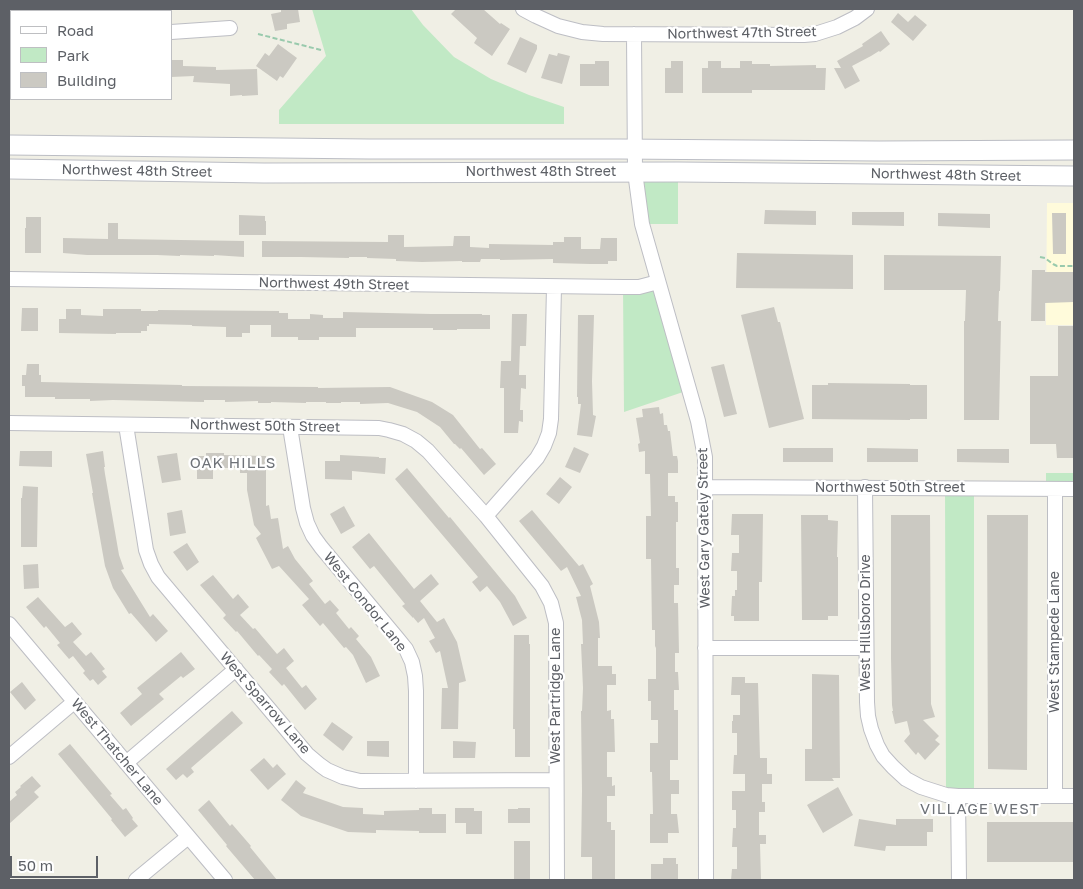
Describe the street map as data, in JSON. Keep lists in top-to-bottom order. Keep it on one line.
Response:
{"streets":{"main road":["Northwest 48th Street"],"street":["Northwest 47th Street","Northwest 49th Street","Northwest 50th Street","West Gary Gately Street","West Condor Lane","West Hillsboro Drive","West Stampede Lane","West Partridge Lane","West Sparrow Lane","West Thatcher Lane"]},"crossings":[["Northwest 47th Street","West Gary Gately Street"],["Northwest 48th Street","West Gary Gately Street"],["Northwest 49th Street","West Gary Gately Street"],["Northwest 50th Street","West Gary Gately Street"],["Northwest 50th Street","West Condor Lane"],["Northwest 50th Street","West Hillsboro Drive"],["Northwest 50th Street","West Stampede Lane"],["Northwest 50th Street","West Partridge Lane"],["Northwest 50th Street","West Sparrow Lane"],["West Condor Lane","West Sparrow Lane"],["West Partridge Lane","West Sparrow Lane"]],"districts":["OAK HILLS","VILLAGE WEST"],"legend":["Road","Park","Building"],"scale_bar":"50 m"}
